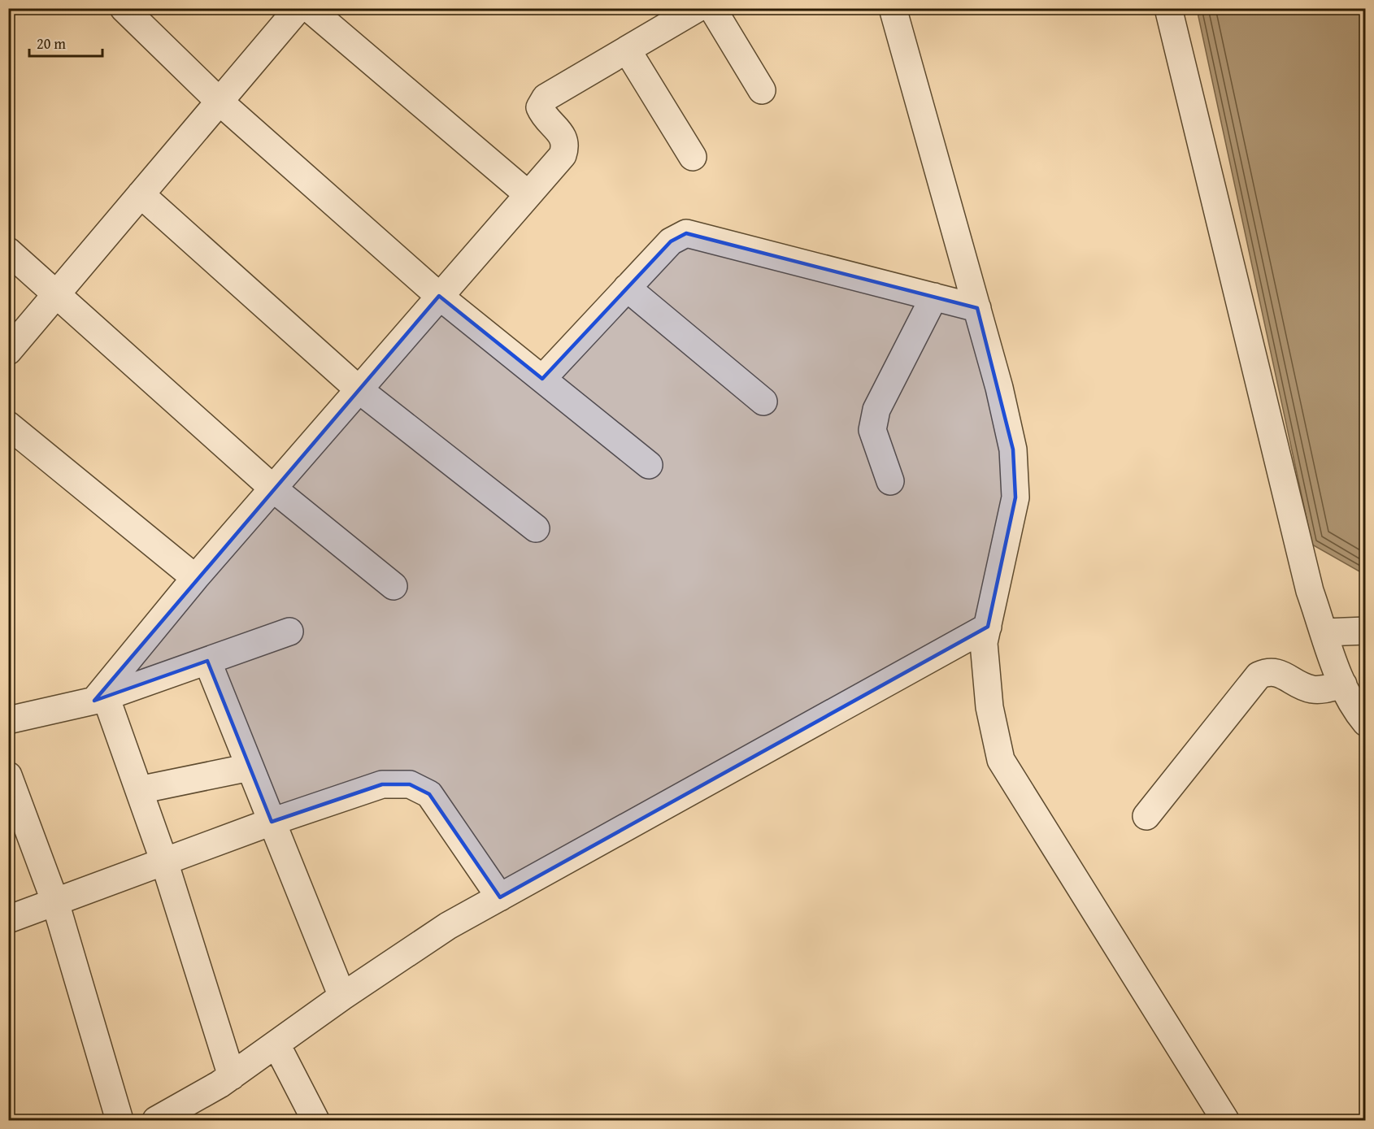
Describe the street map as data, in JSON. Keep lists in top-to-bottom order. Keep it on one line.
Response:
{"scale_bar":"20 m"}
